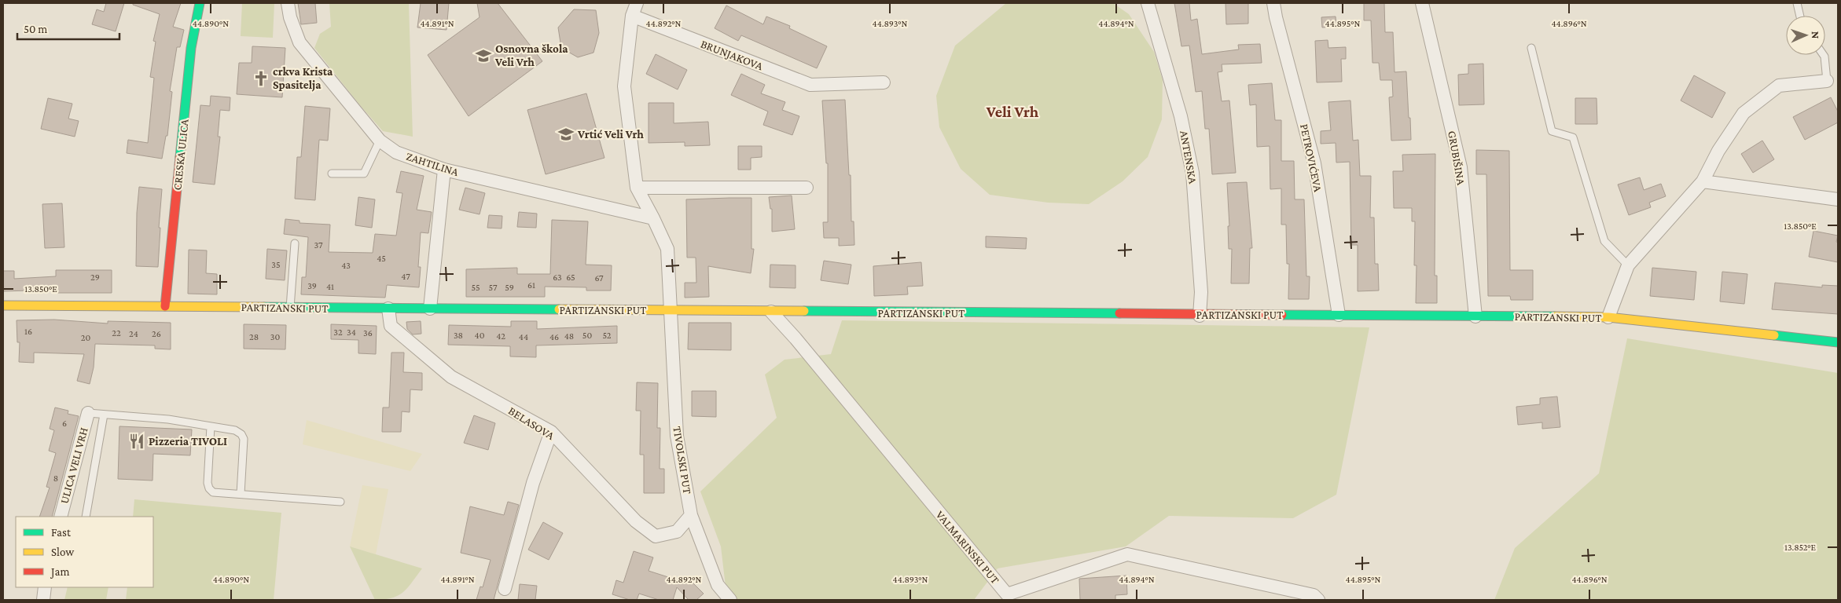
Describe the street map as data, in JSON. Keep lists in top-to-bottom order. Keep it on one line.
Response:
{"streets":{"street":["BRUNJAKOVA","CRESKA ULICA","ANTENSKA","PETROVIĆEVA","GRUBIŠINA","ZAHTILINA","PARTIZANSKI PUT","BELASOVA","TIVOLSKI PUT","ULICA VELI VRH","VALMARINSKI PUT"]},"crossings":[["CRESKA ULICA","PARTIZANSKI PUT"],["ANTENSKA","PARTIZANSKI PUT"],["PETROVIĆEVA","PARTIZANSKI PUT"],["GRUBIŠINA","PARTIZANSKI PUT"],["PARTIZANSKI PUT","BELASOVA"],["PARTIZANSKI PUT","TIVOLSKI PUT"],["PARTIZANSKI PUT","VALMARINSKI PUT"],["BELASOVA","TIVOLSKI PUT"]],"districts":["Veli Vrh"],"places":{"school or university":["Osnovna škola Veli Vrh","Vrtić Veli Vrh"],"church":["crkva Krista Spasitelja"],"restaurant":["Pizzeria TIVOLI"]},"house_numbers":["37","45","35","43","47","29","63","65","67","61","39","41","55","57","59","16","32","34","22","36","24","26","38","40","50","52","42","48","28","30","44","46","20","6","8"],"legend":["Fast","Slow","Jam"],"scale_bar":"50 m","north":"right","coordinates":["44.890°N","44.891°N","44.892°N","44.893°N","44.894°N","44.895°N","44.896°N","13.850°E","13.852°E"]}
